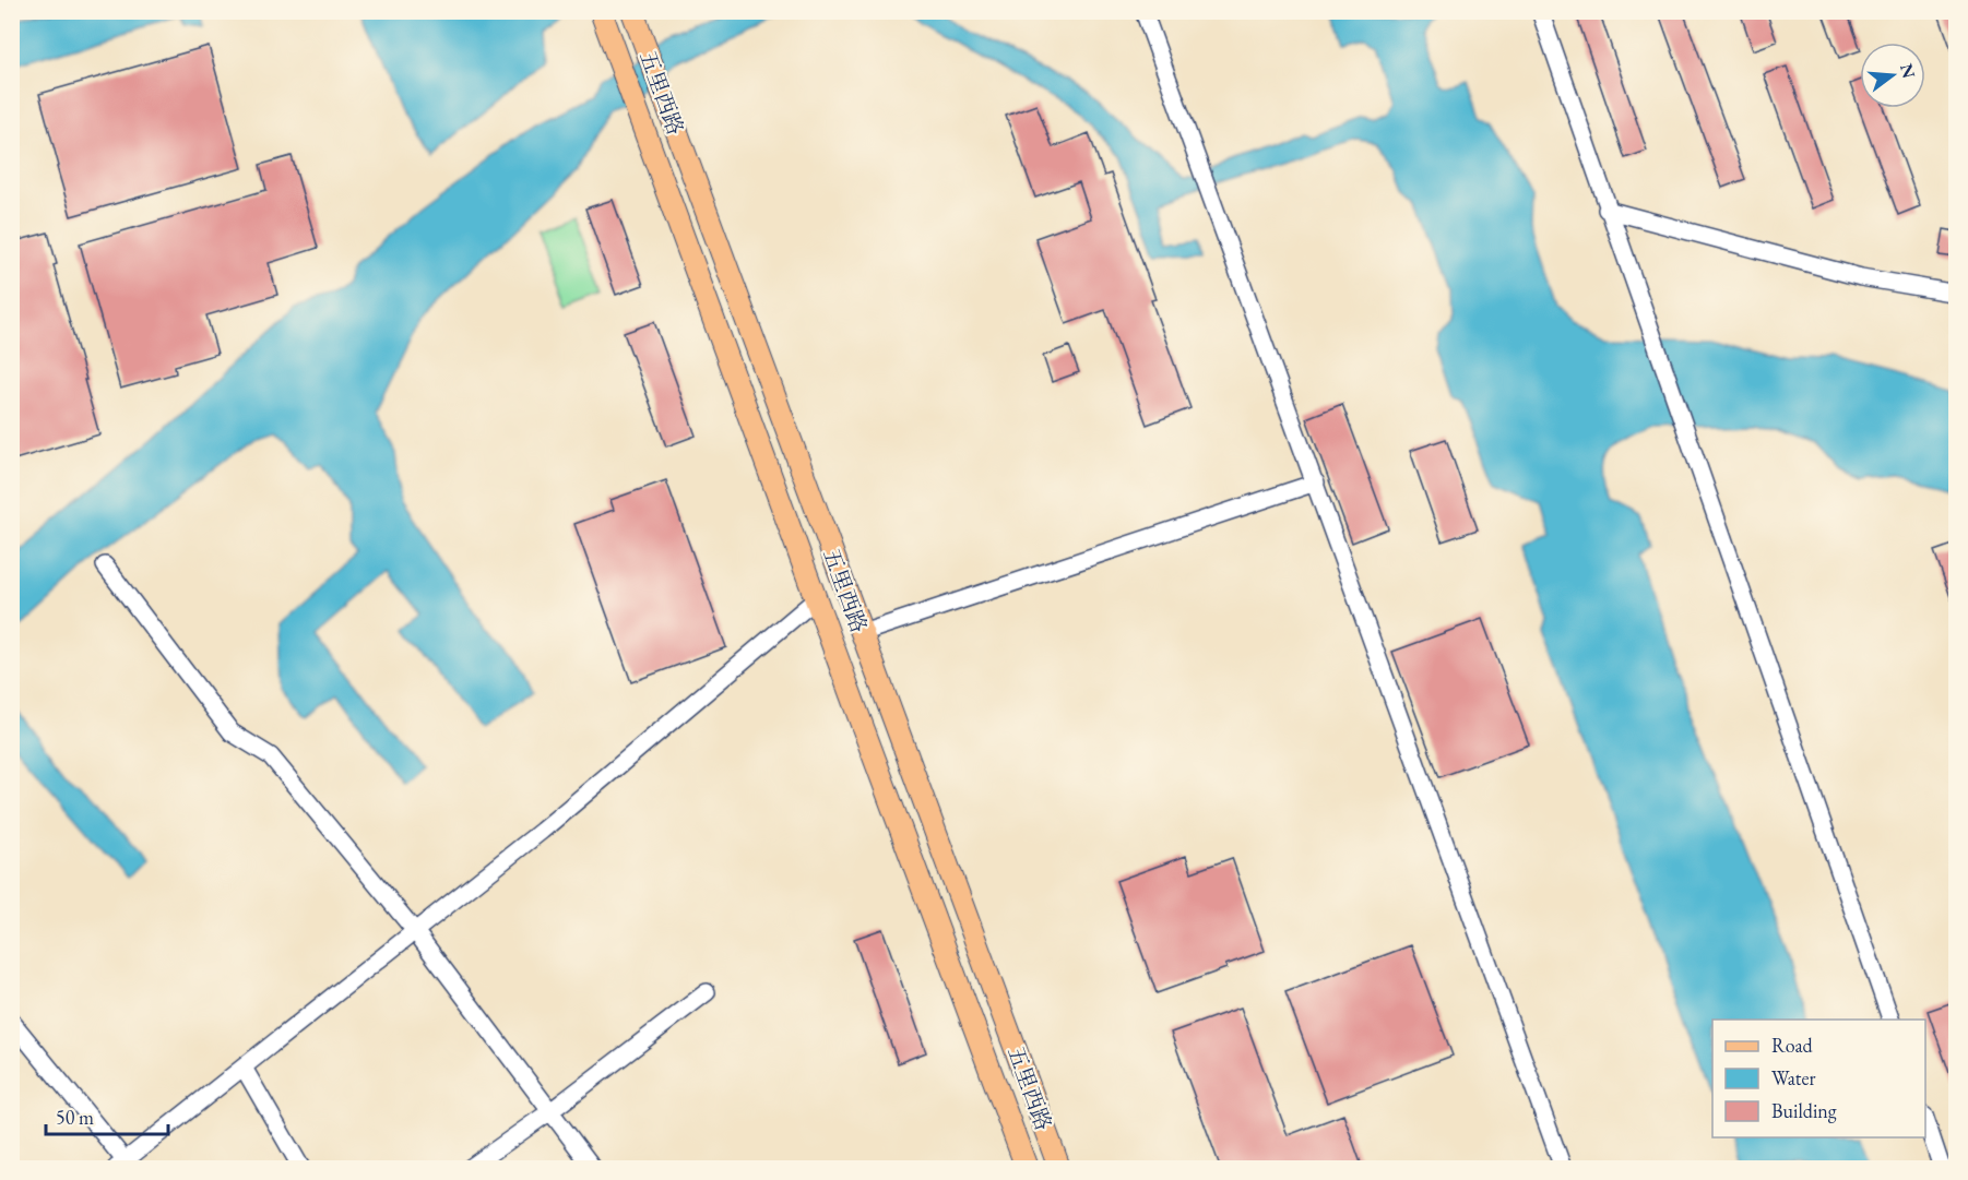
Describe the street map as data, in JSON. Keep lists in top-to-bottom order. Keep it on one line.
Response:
{"streets":{"main road":["五里西路"]},"legend":["Road","Water","Building"],"scale_bar":"50 m","north":"right"}
